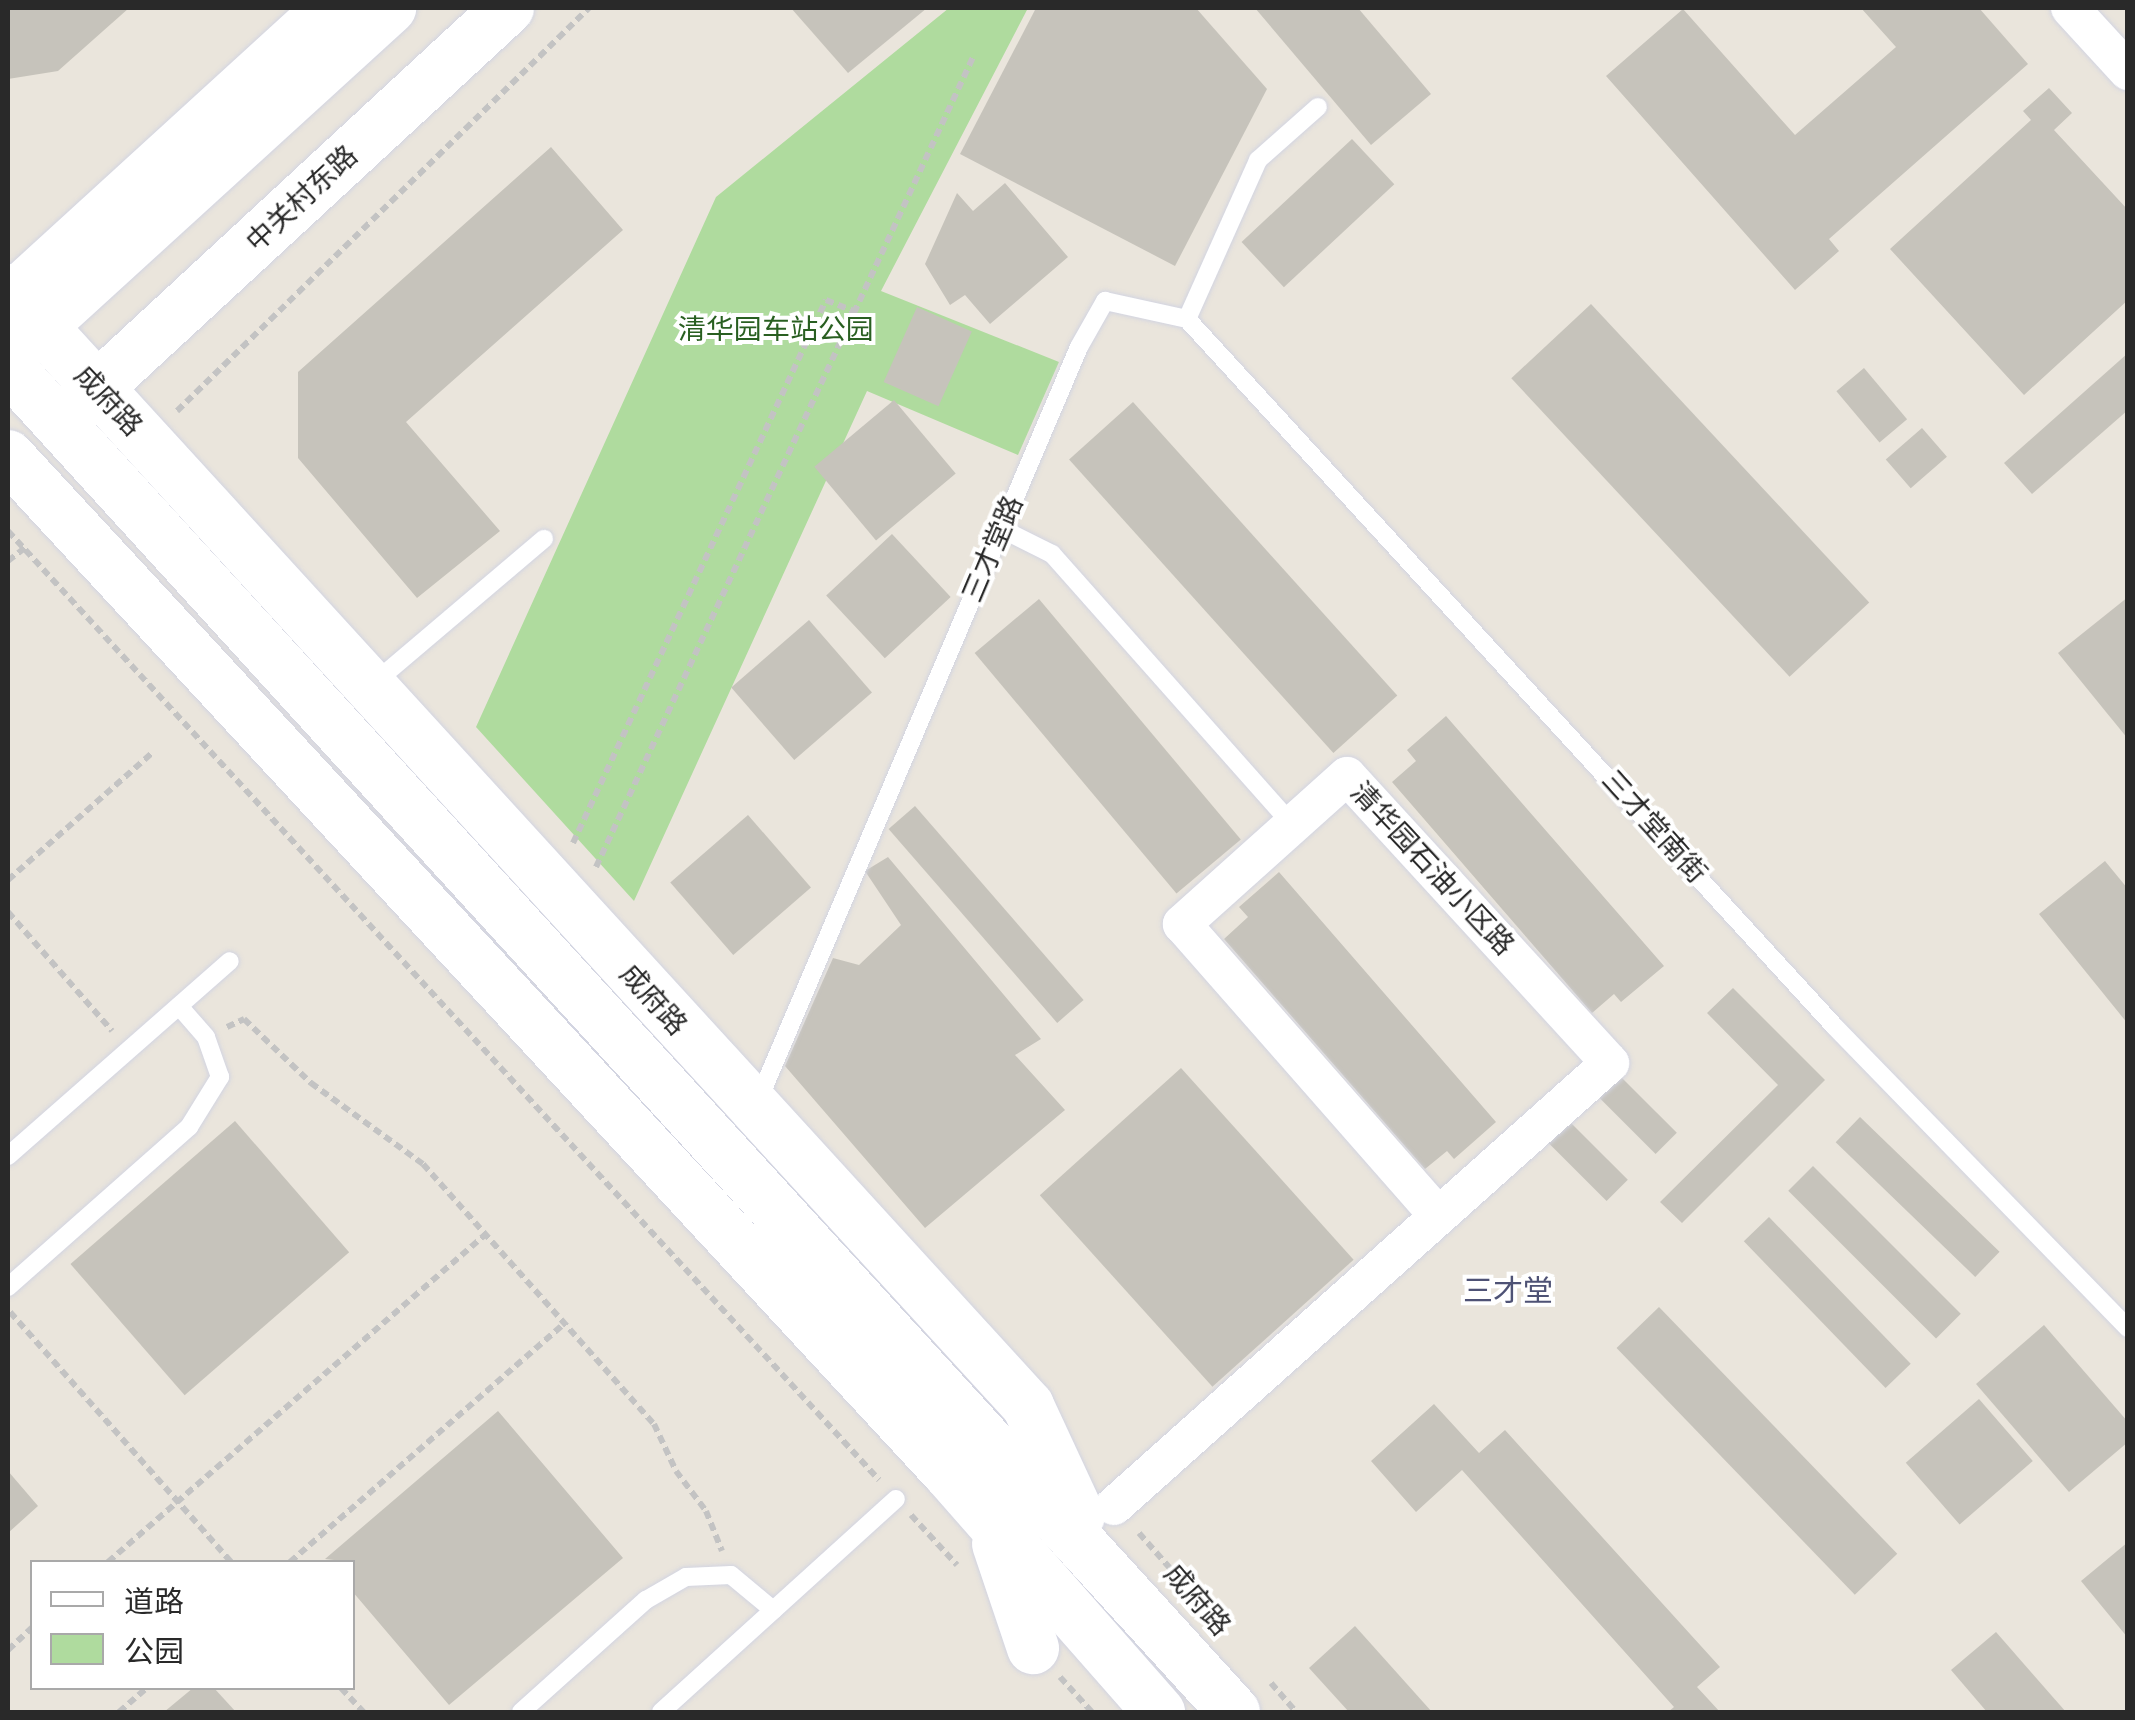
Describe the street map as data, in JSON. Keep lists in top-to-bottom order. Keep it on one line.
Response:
{"streets":{"main road":["中关村东路","成府路"],"street":["清华园石油小区路"],"lane":["三才堂路","三才堂南街"]},"crossings":[["中关村东路","成府路"],["成府路","三才堂路"],["成府路","清华园石油小区路"],["三才堂路","三才堂南街"]],"districts":["三才堂"],"parks":["清华园车站公园"],"legend":["道路","公园"]}
